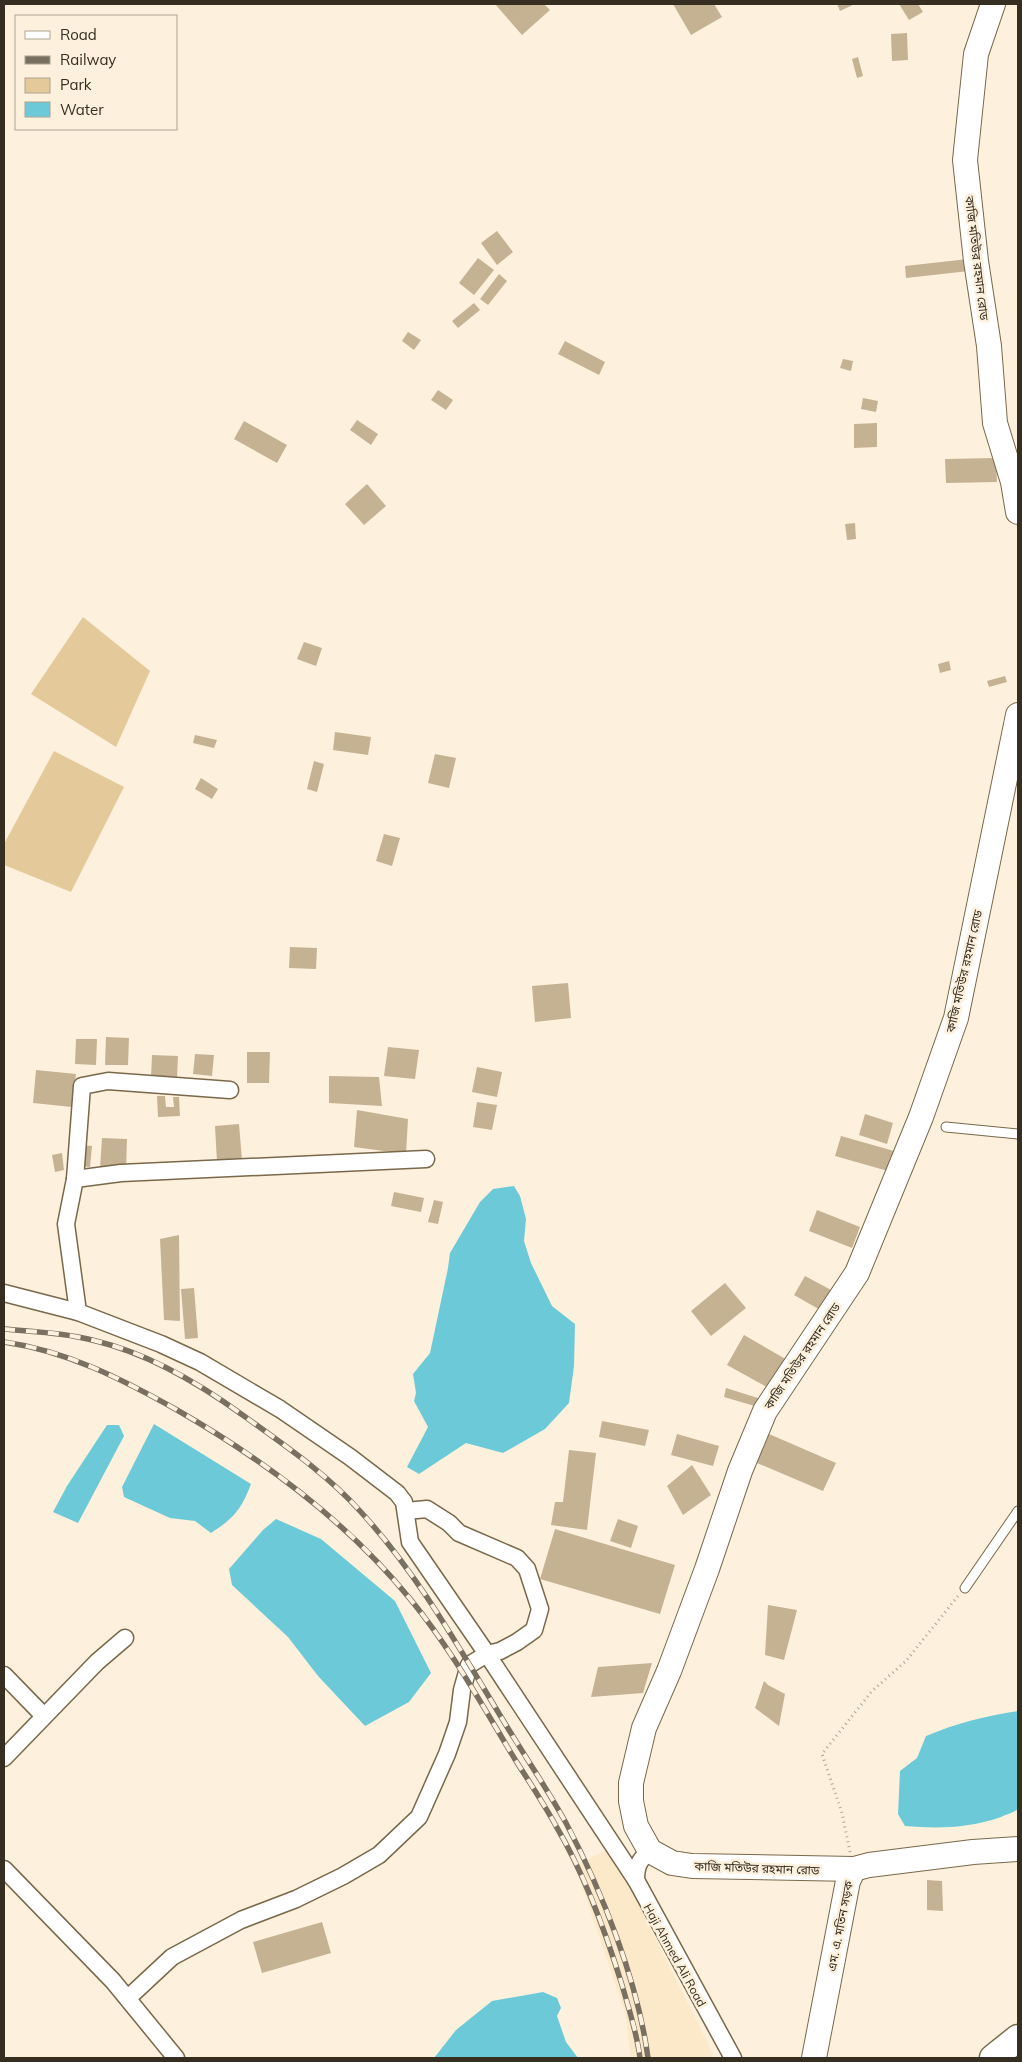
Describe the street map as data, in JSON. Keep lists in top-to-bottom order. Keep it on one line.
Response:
{"streets":{"main road":["কাজি মতিউর রহমান রোড","এম. এ. মতিন সড়ক"],"street":["Haji Ahmed Ali Road"]},"crossings":[["কাজি মতিউর রহমান রোড","এম. এ. মতিন সড়ক"]],"legend":["Road","Railway","Park","Water"]}
